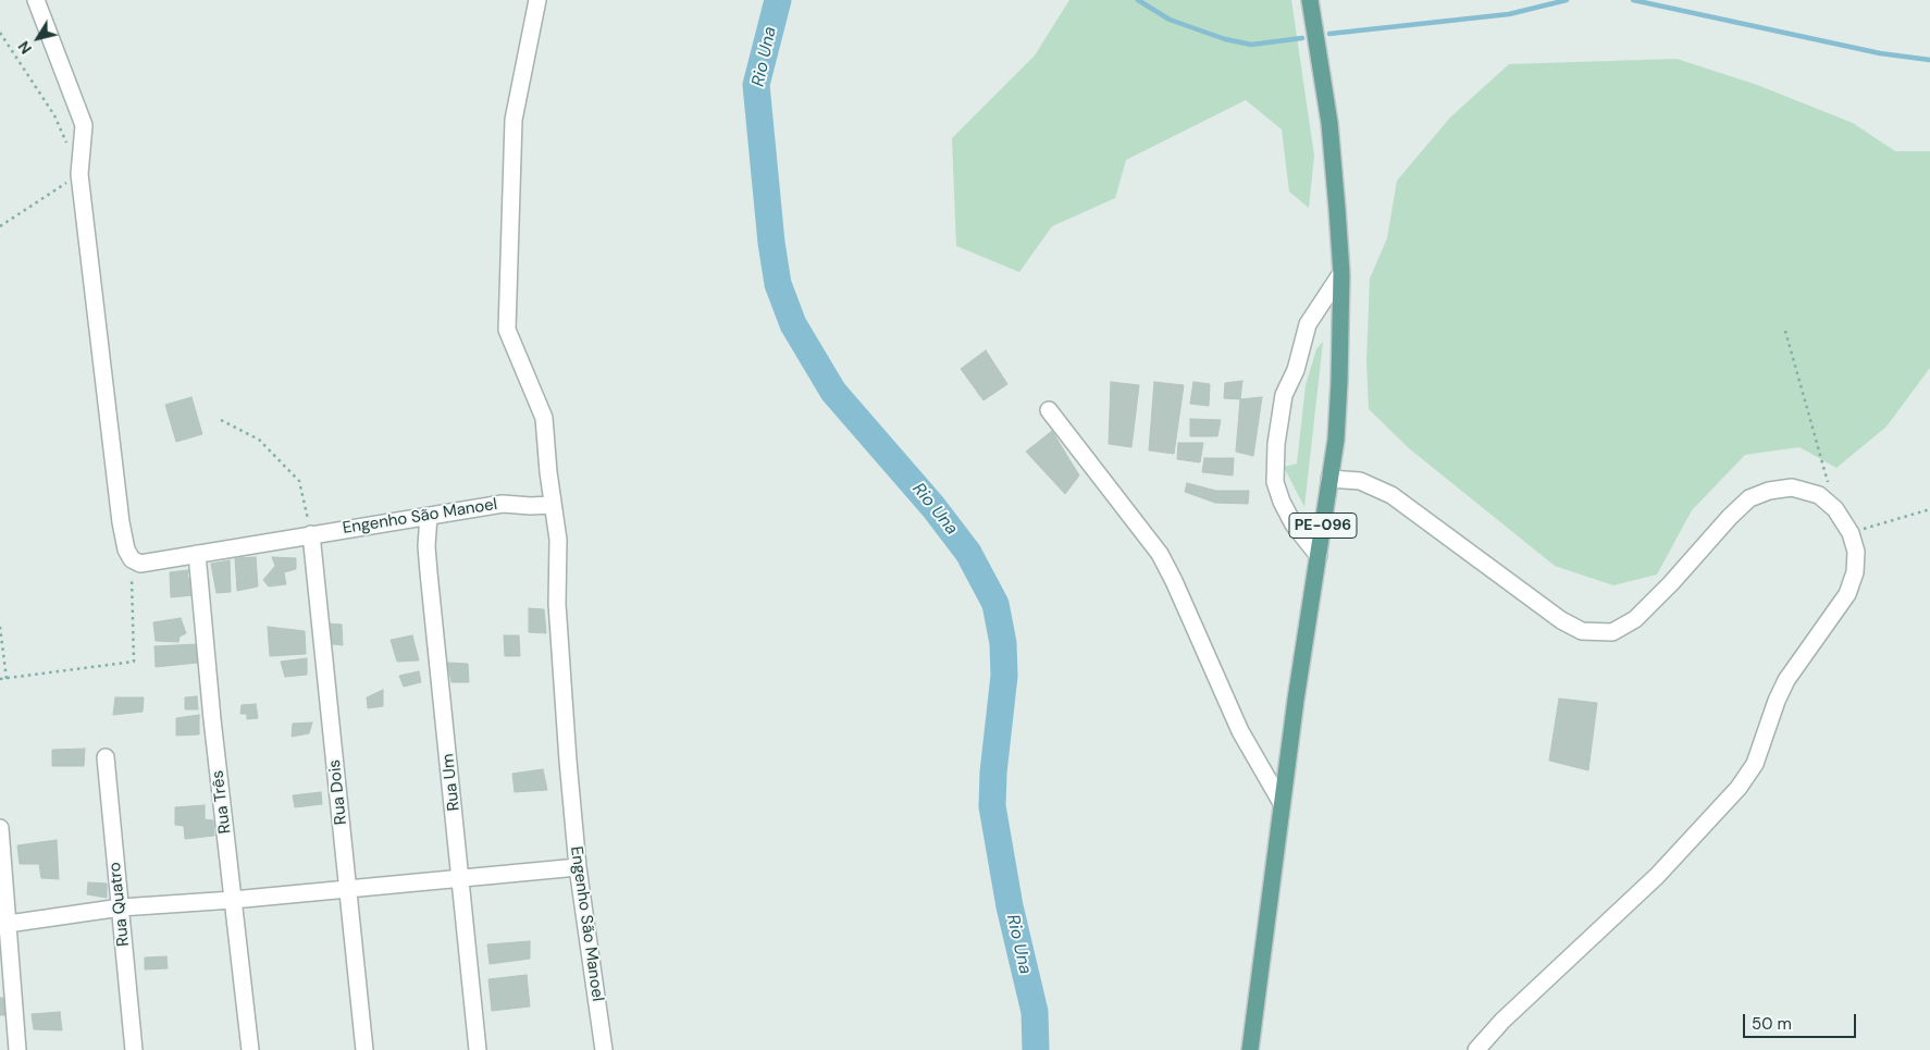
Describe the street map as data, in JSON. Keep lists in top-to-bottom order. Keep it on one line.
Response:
{"streets":{"main road":["PE-096"],"street":["Engenho São Manoel","Rua Um","Rua Dois","Rua Três","Rua Quatro"]},"crossings":[["Engenho São Manoel","Rua Um"],["Engenho São Manoel","Rua Dois"],["Engenho São Manoel","Rua Três"]],"water":["Rio Una"],"scale_bar":"50 m","north":"bottom left"}
